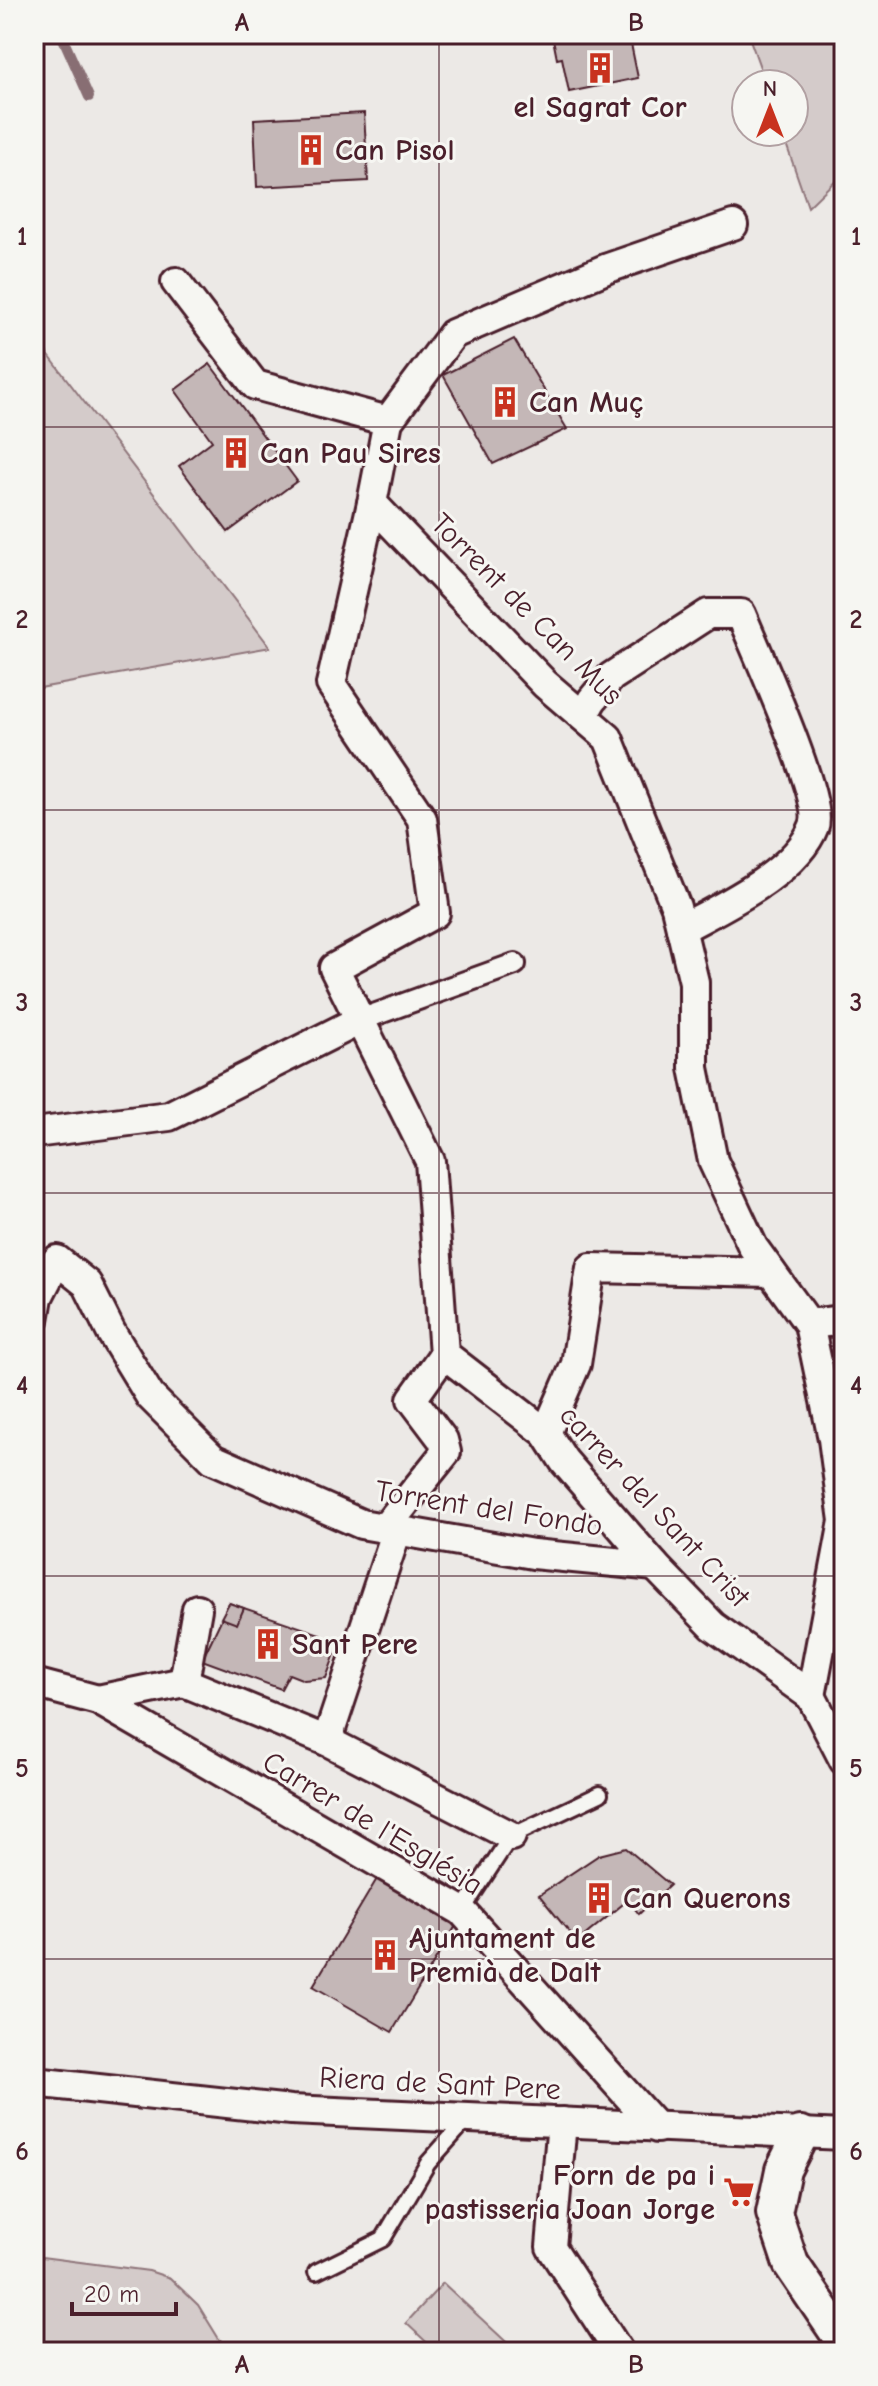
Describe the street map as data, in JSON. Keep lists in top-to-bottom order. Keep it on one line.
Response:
{"streets":{"street":["Torrent de Can Mus","carrer del Sant Crist","Torrent del Fondo","Carrer de l'Església","Riera de Sant Pere"]},"crossings":[["Torrent de Can Mus","carrer del Sant Crist"],["carrer del Sant Crist","Torrent del Fondo"],["Carrer de l'Església","Riera de Sant Pere"]],"places":{"building":["el Sagrat Cor","Can Pisol","Can Muç","Can Pau Sires","Sant Pere","Can Querons","Ajuntament de Premià de Dalt"],"supermarket":["Forn de pa i pastisseria Joan Jorge"]},"scale_bar":"20 m","north":"top","grid":{"columns":["A","B"],"rows":["1","2","3","4","5","6"]}}
